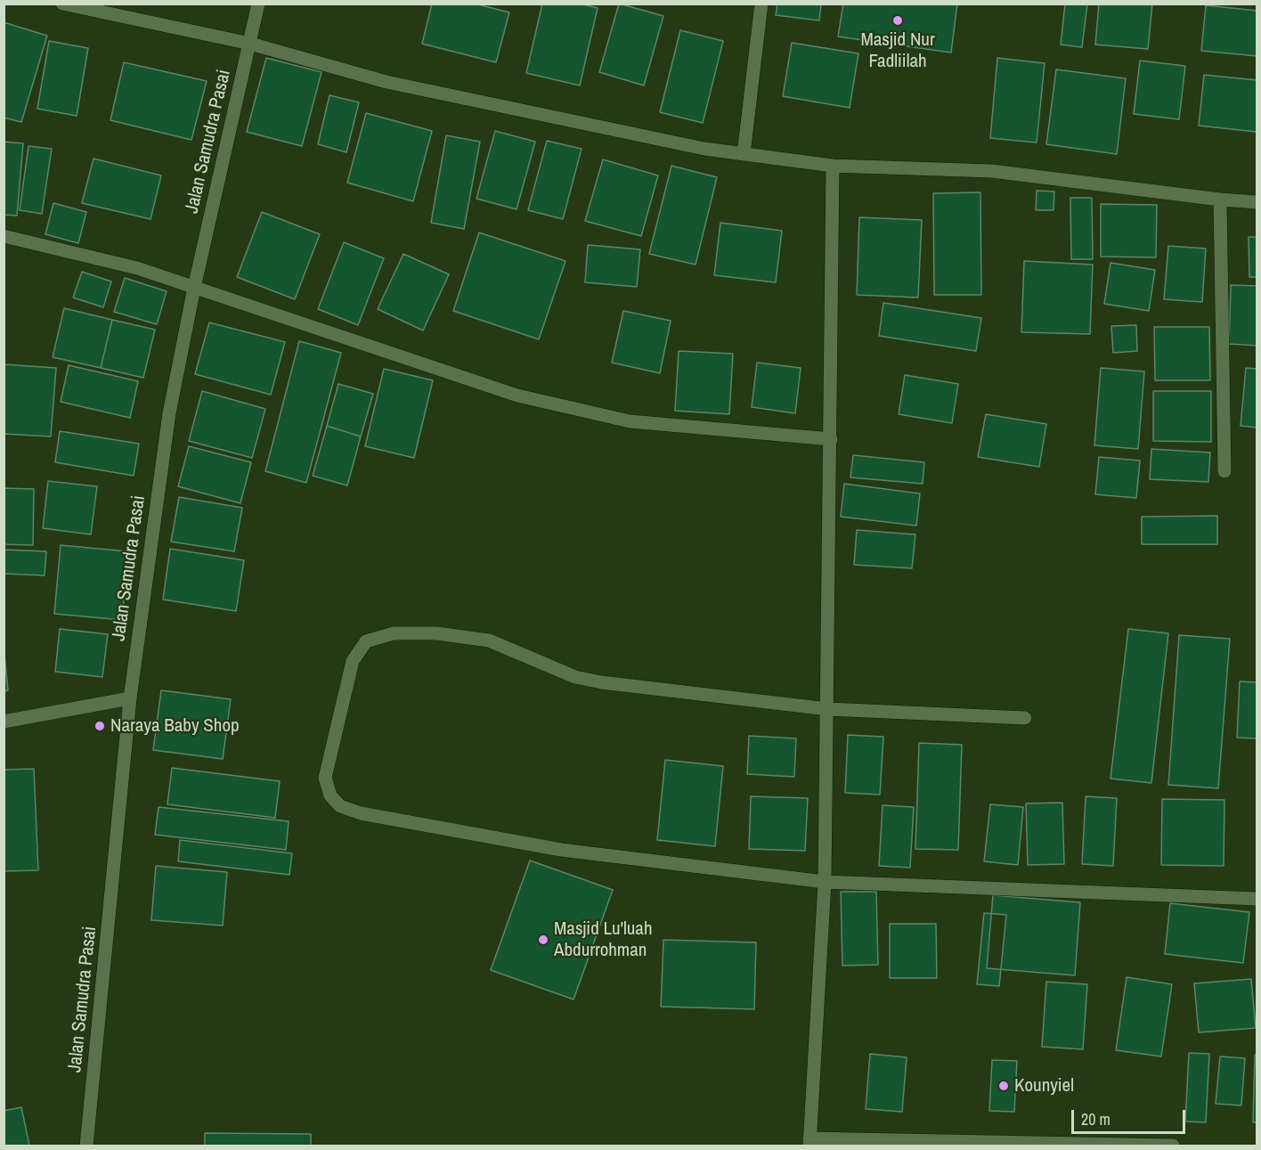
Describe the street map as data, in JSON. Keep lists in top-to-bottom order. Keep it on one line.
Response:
{"streets":{"street":["Jalan Samudra Pasai"]},"places":["Masjid Nur Fadliilah","Naraya Baby Shop","Masjid Lu'luah Abdurrohman","Kounyiel"],"scale_bar":"20 m"}
